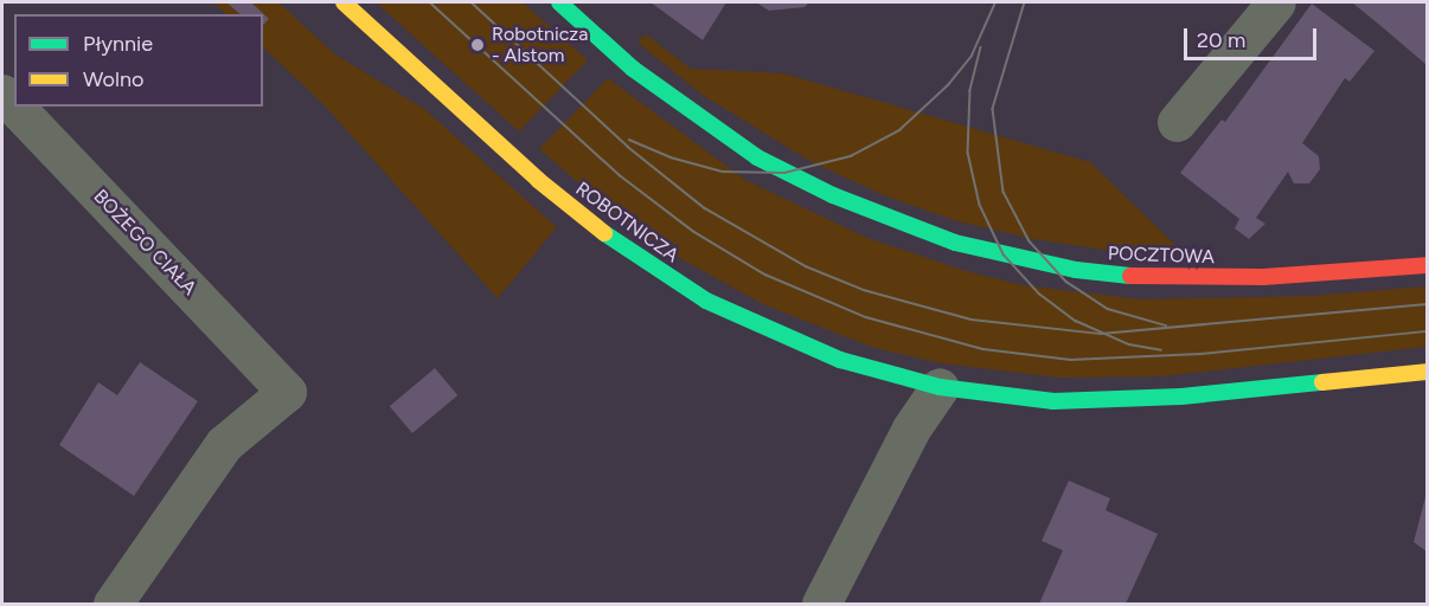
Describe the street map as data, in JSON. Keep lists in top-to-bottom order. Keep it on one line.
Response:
{"streets":{"main road":["ROBOTNICZA","POCZTOWA"],"street":["BOŻEGO CIAŁA"]},"places":["Robotnicza - Alstom"],"legend":["Płynnie","Wolno"],"scale_bar":"20 m"}
